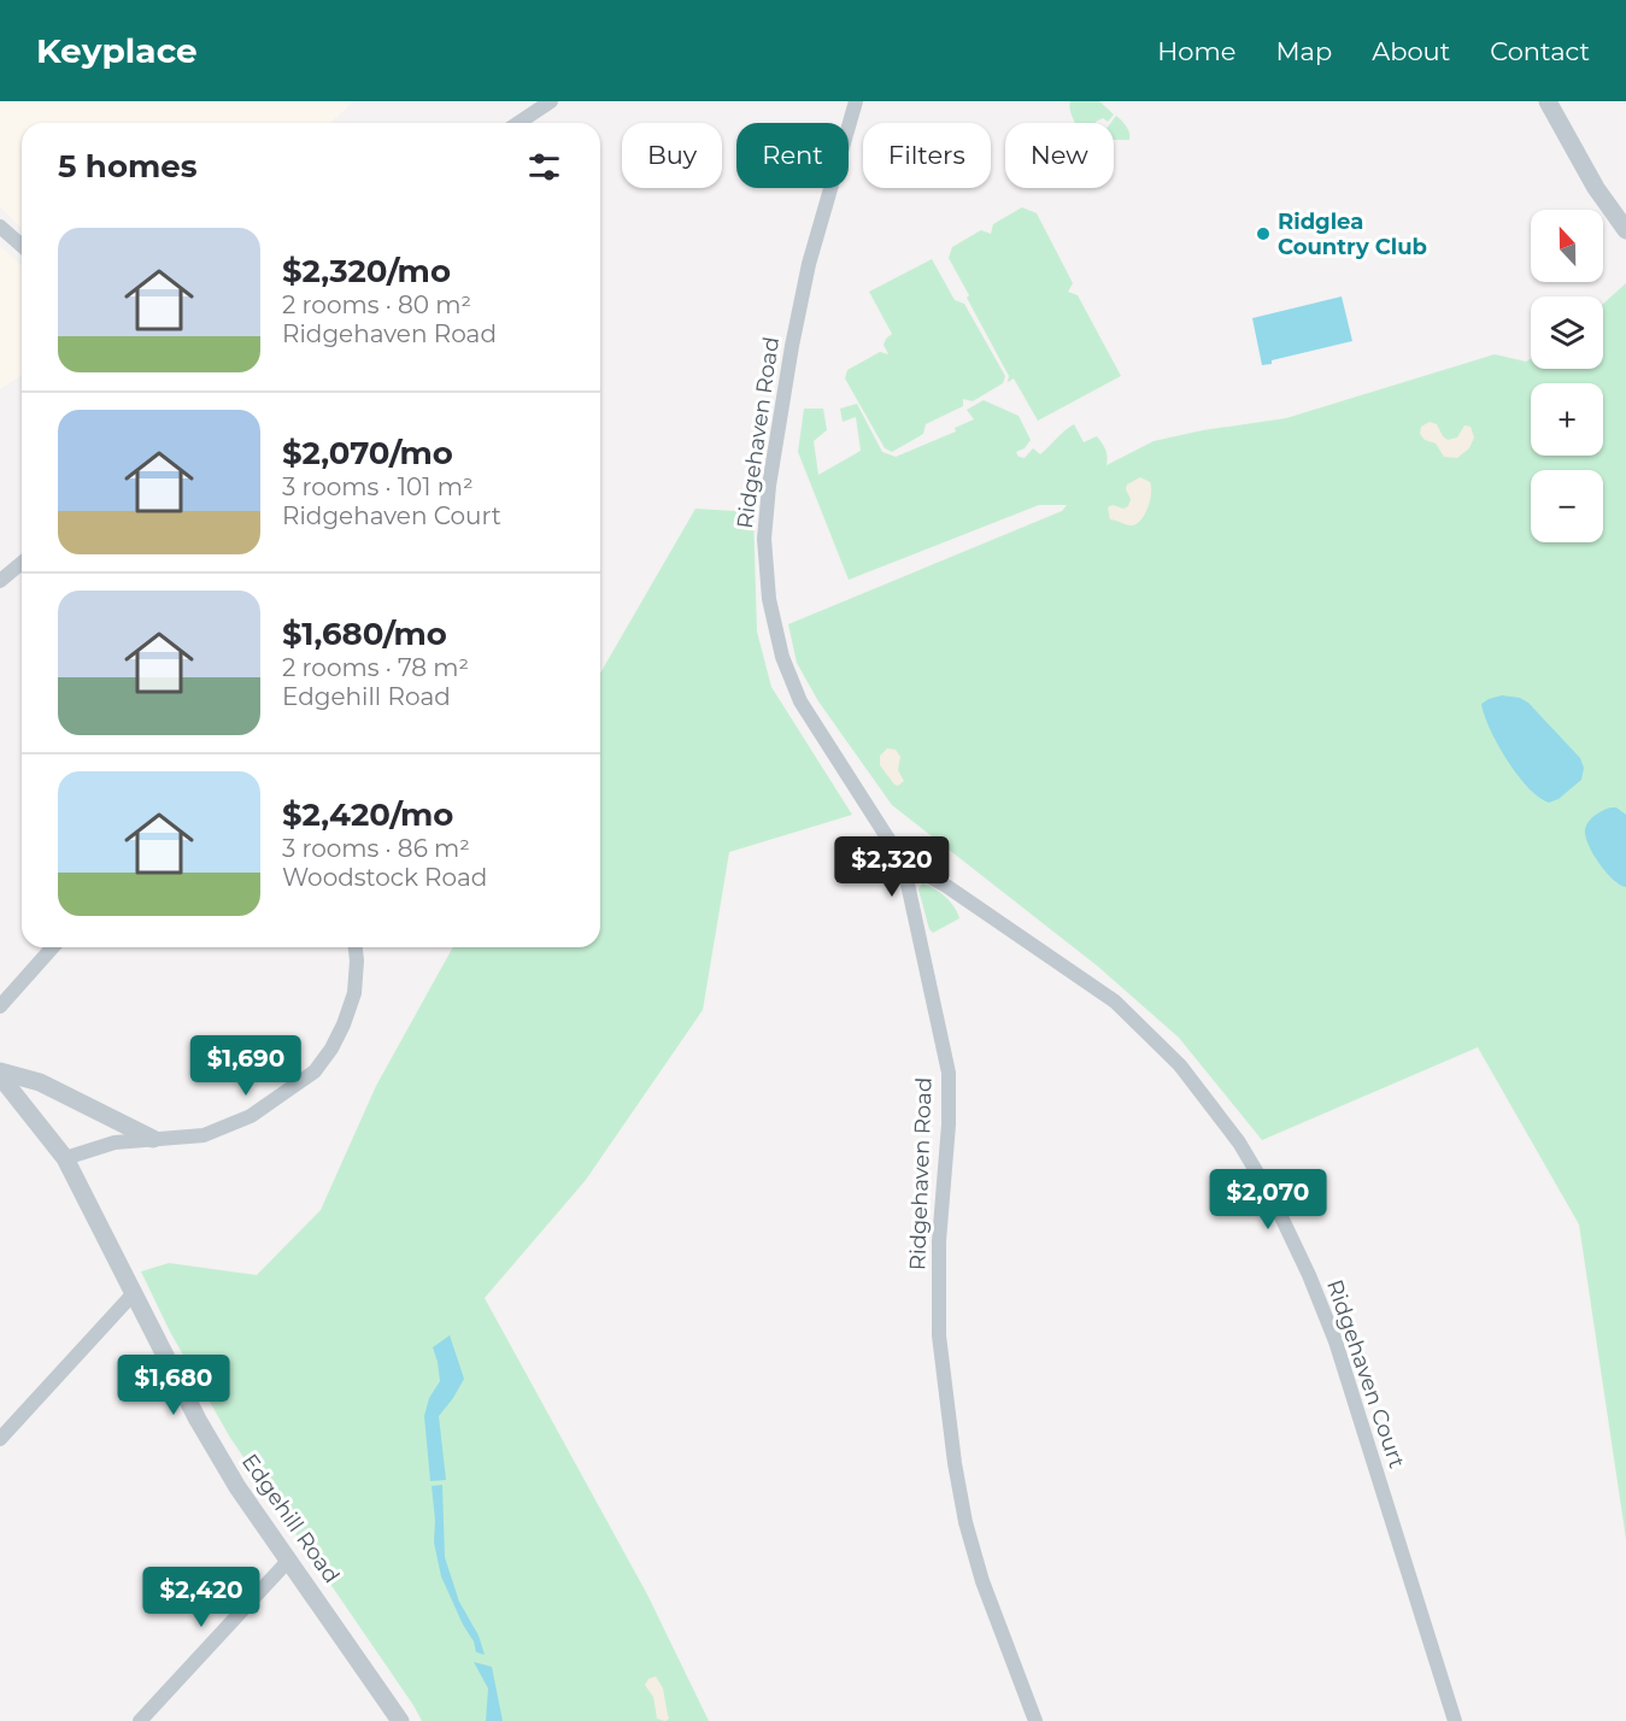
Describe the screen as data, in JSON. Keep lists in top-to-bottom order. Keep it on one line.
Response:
{"streets":{"street":["Ridgehaven Road","Ridgehaven Court","Edgehill Road"]},"crossings":[["Ridgehaven Road","Ridgehaven Court"]],"places":["Ridglea Country Club"],"north":"top","page":{"header":"Keyplace","nav":["Home","Map","About","Contact"],"chip":["Buy","Rent","Filters","New"],"heading":"5 homes","map_buttons":["+","−"],"list":[{"name":"$2,320/mo","note":"2 rooms · 80 m² · Ridgehaven Road"},{"name":"$2,070/mo","note":"3 rooms · 101 m² · Ridgehaven Court"},{"name":"$1,680/mo","note":"2 rooms · 78 m² · Edgehill Road"},{"name":"$2,420/mo","note":"3 rooms · 86 m² · Woodstock Road"}],"price":["$2,320","$1,690","$2,070","$1,680","$2,420"]}}
